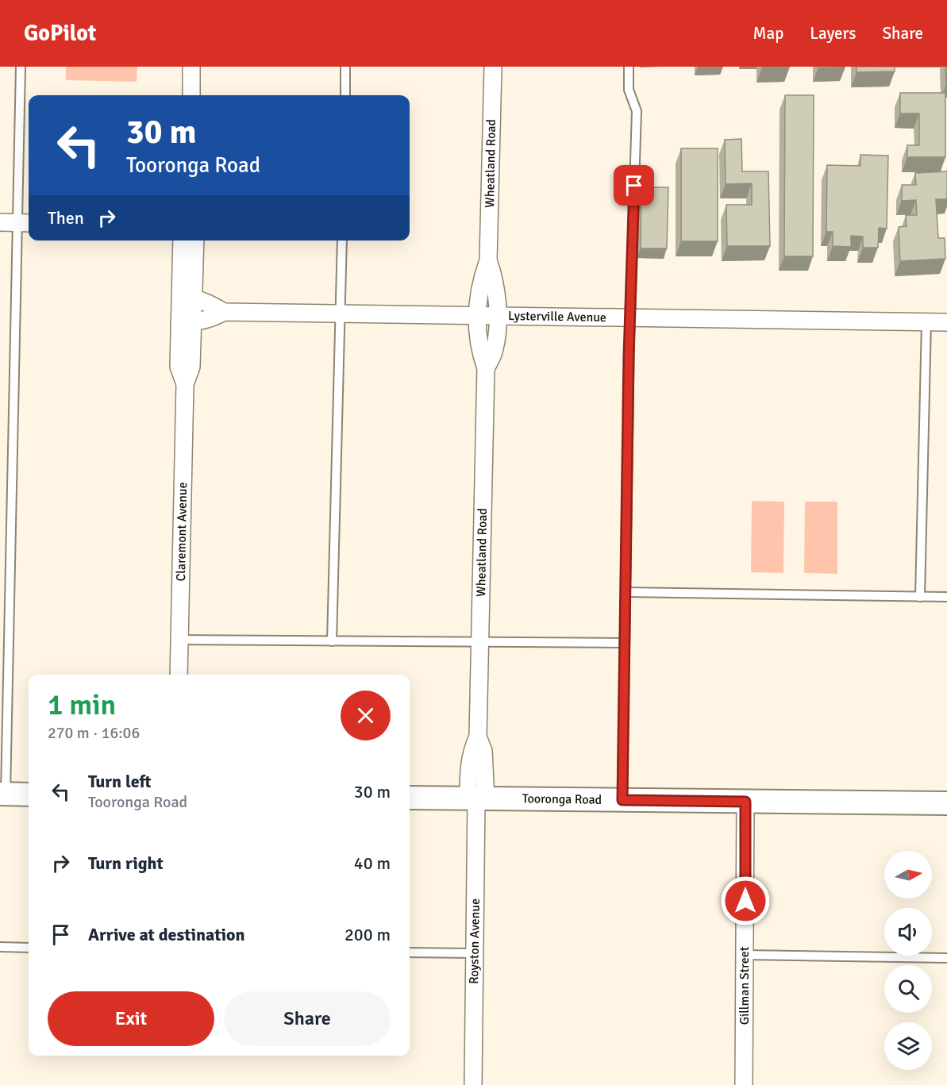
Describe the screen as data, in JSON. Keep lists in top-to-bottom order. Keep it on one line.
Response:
{"streets":{"main road":["Tooronga Road"],"street":["Wheatland Road","Lysterville Avenue","Claremont Avenue","Royston Avenue","Gillman Street"]},"crossings":[["Wheatland Road","Lysterville Avenue"],["Wheatland Road","Tooronga Road"],["Wheatland Road","Royston Avenue"],["Lysterville Avenue","Claremont Avenue"],["Tooronga Road","Royston Avenue"],["Tooronga Road","Gillman Street"]],"north":"right","page":{"header":"GoPilot","nav":["Map","Layers","Share"],"turn":["30 m","Tooronga Road"],"then":"Then","heading":["1 min","270 m · 16:06"],"list":[{"name":"Turn left","note":"Tooronga Road","value":"30 m"},{"name":"Turn right","value":"40 m"},{"name":"Arrive at destination","value":"200 m"}],"buttons":["Exit","Share"]}}
